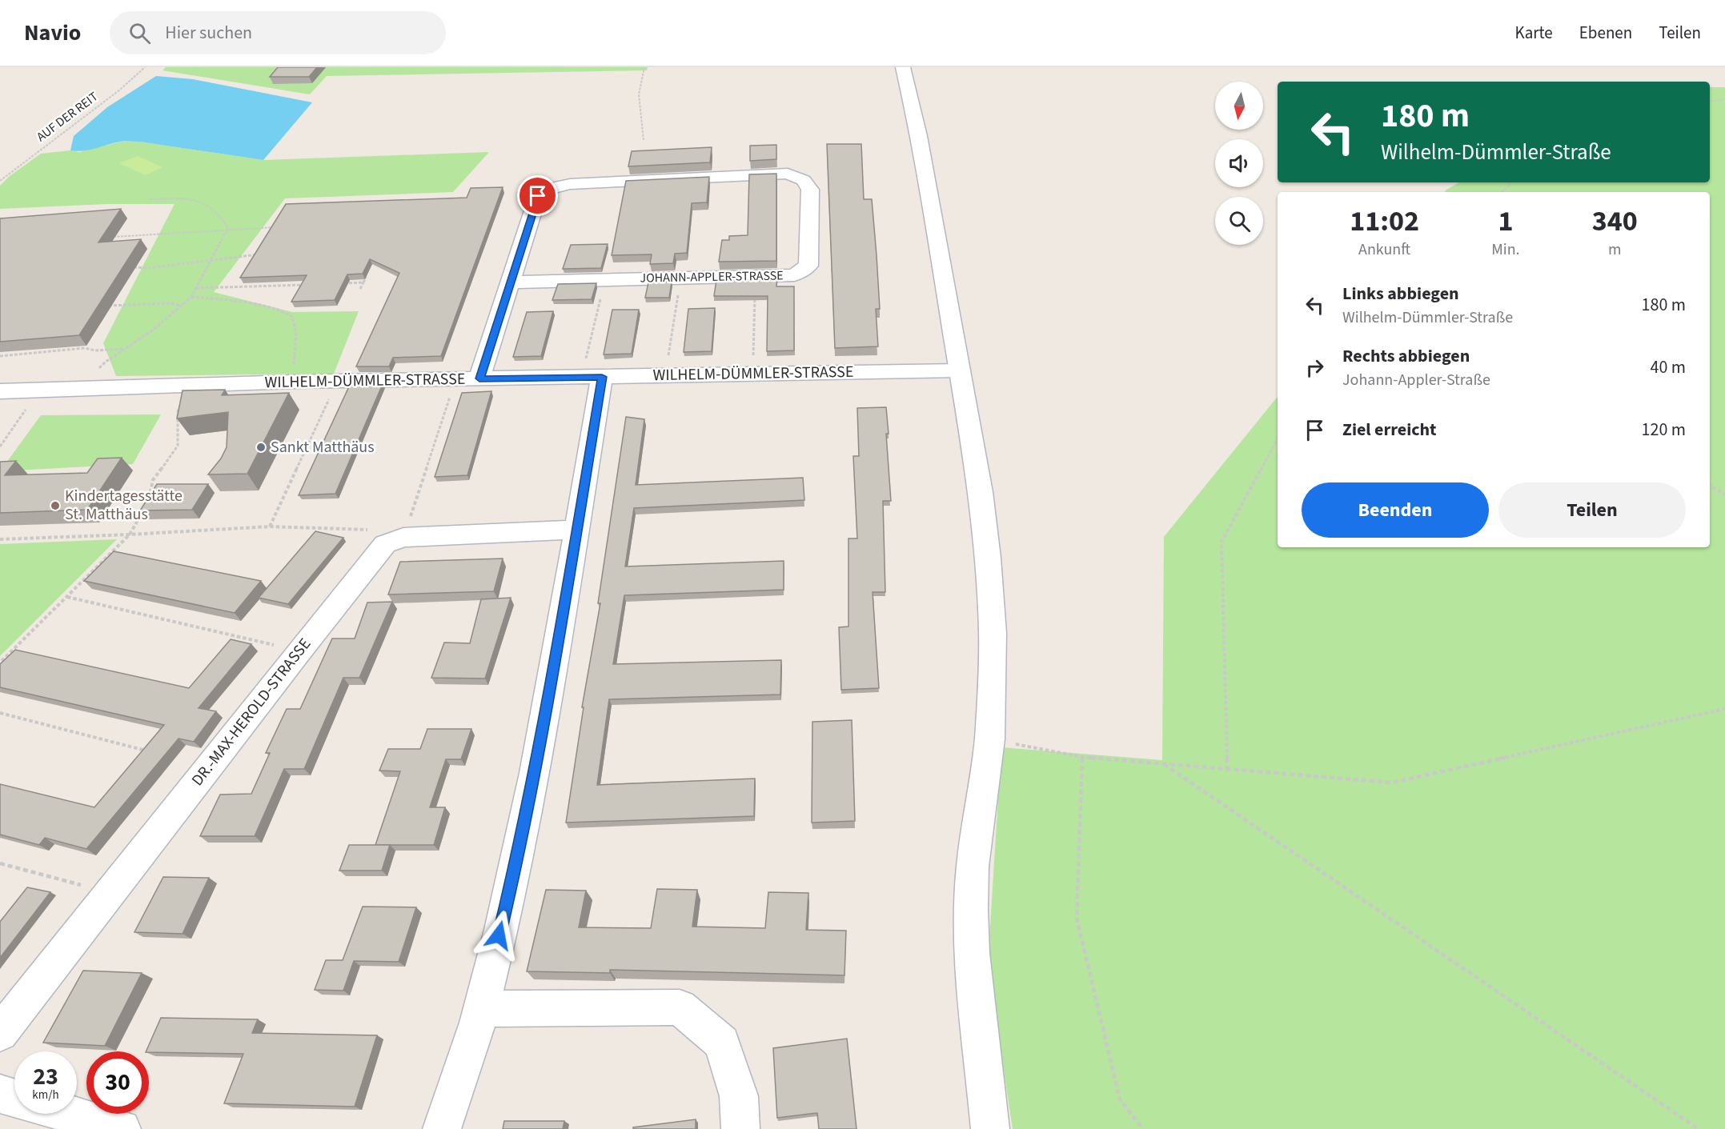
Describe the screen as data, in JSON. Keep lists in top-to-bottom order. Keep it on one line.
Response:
{"streets":{"street":["JOHANN-APPLER-STRASSE","WILHELM-DÜMMLER-STRASSE","DR.-MAX-HEROLD-STRASSE"],"path":["AUF DER REIT"]},"crossings":[["JOHANN-APPLER-STRASSE","WILHELM-DÜMMLER-STRASSE"]],"places":["Sankt Matthäus","Kindertagesstätte St. Matthäus"],"north":"bottom","page":{"header":"Navio","search":"Hier suchen","nav":["Karte","Ebenen","Teilen"],"turn":["180 m","Wilhelm-Dümmler-Straße"],"eta":["11:02","Ankunft","1","Min.","340","m"],"list":[{"name":"Links abbiegen","note":"Wilhelm-Dümmler-Straße","value":"180 m"},{"name":"Rechts abbiegen","note":"Johann-Appler-Straße","value":"40 m"},{"name":"Ziel erreicht","value":"120 m"}],"buttons":["Beenden","Teilen"],"speed":"23 km/h","limit":"30"}}
